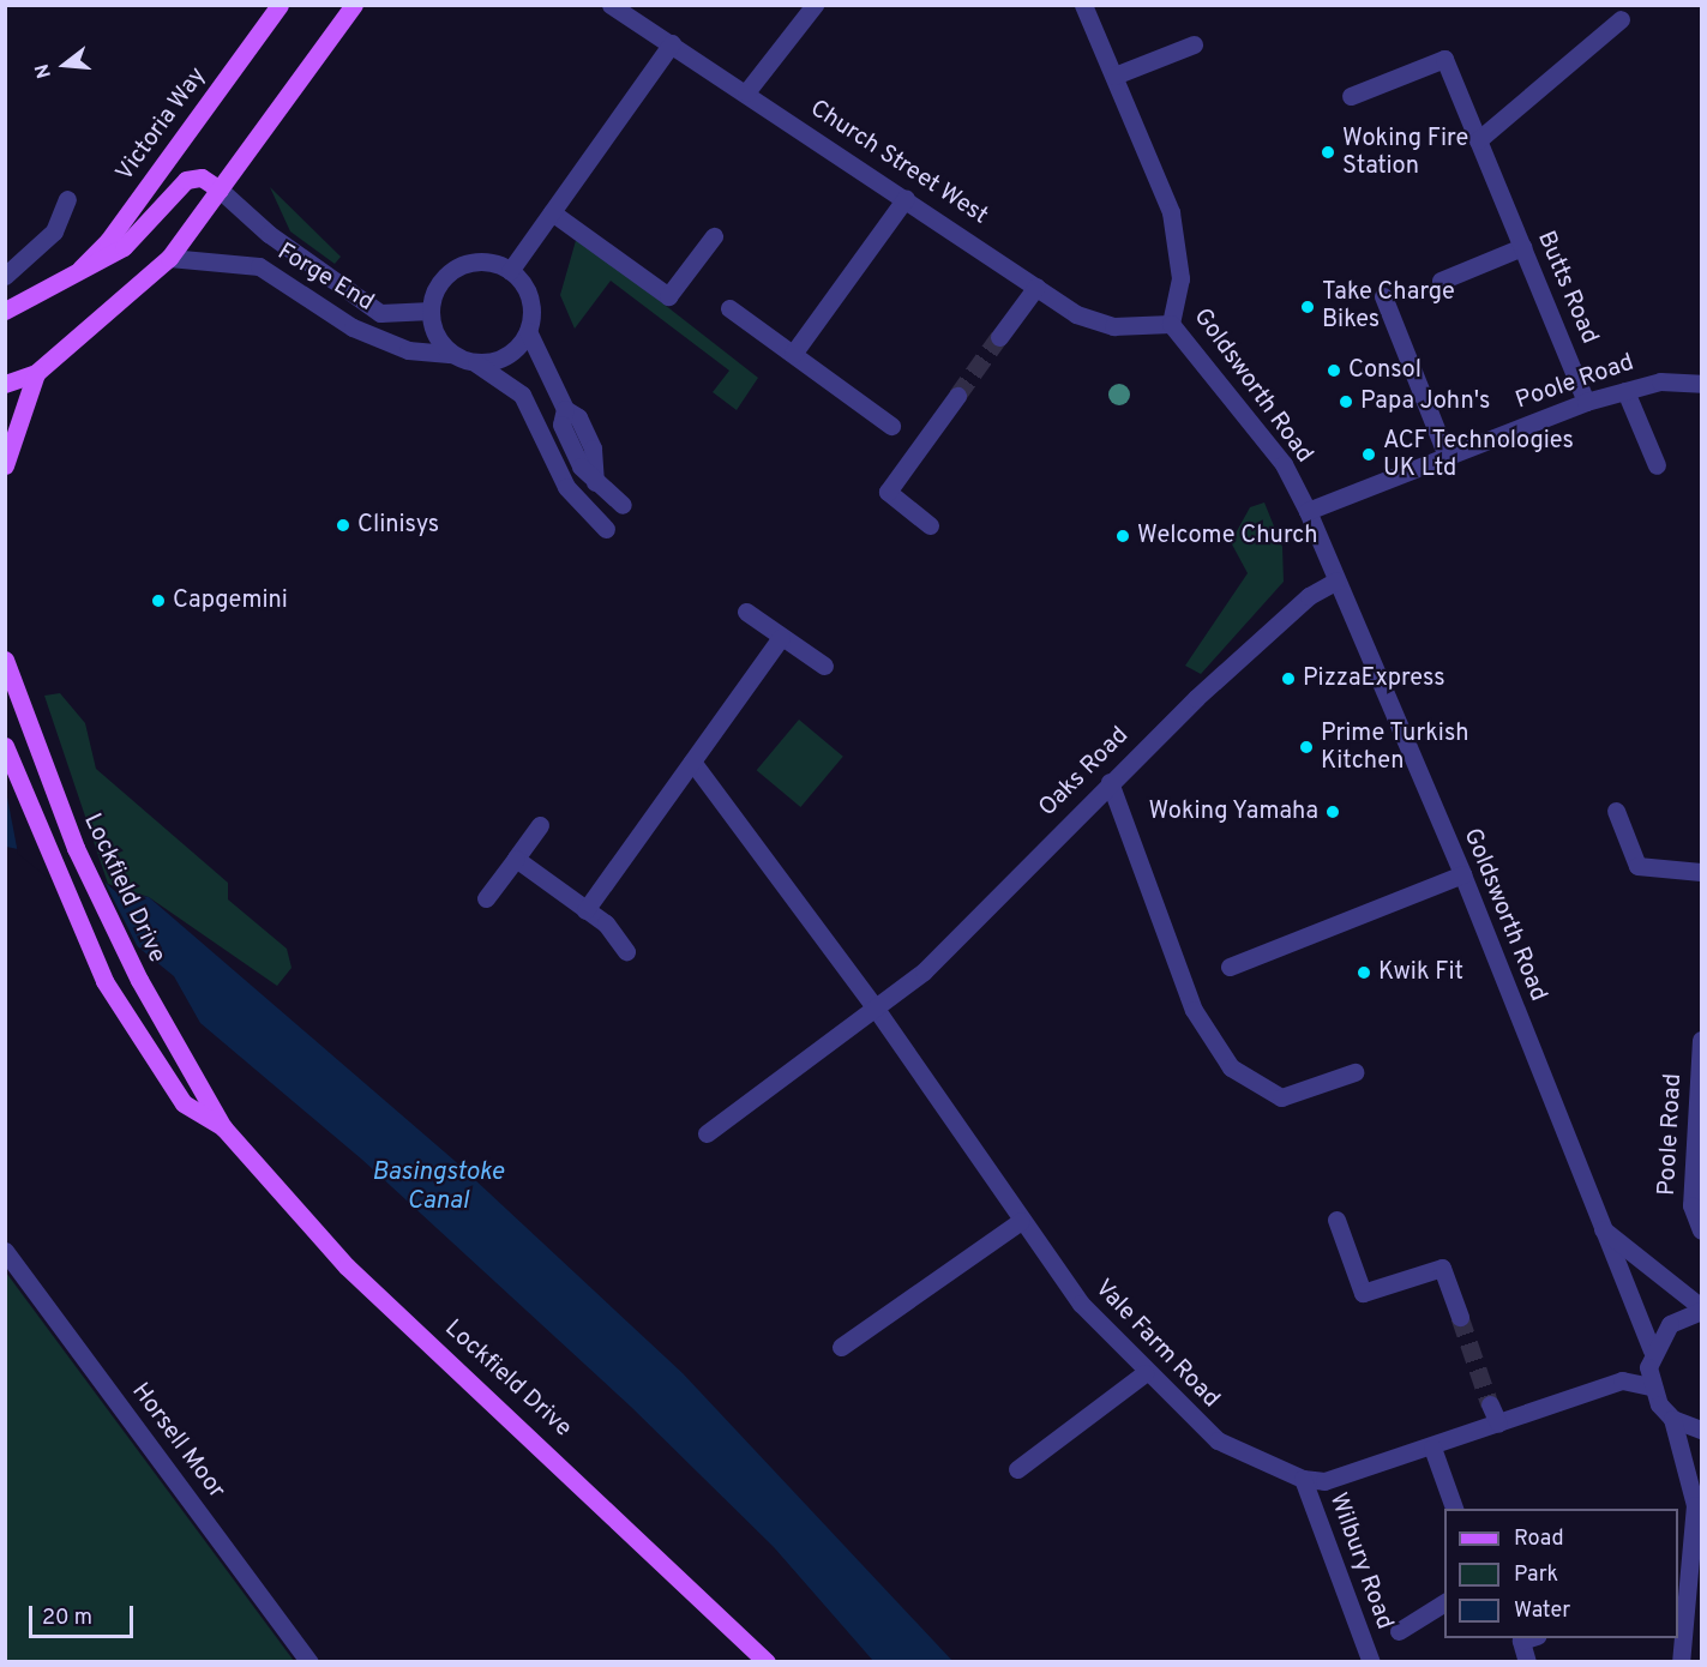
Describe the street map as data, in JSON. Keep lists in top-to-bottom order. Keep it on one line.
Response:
{"streets":{"main road":["Victoria Way","Lockfield Drive"],"street":["Church Street West","Forge End","Butts Road","Poole Road","Goldsworth Road","Oaks Road","Vale Farm Road","Horsell Moor","Wilbury Road"]},"crossings":[["Victoria Way","Forge End"],["Church Street West","Goldsworth Road"],["Butts Road","Poole Road"],["Poole Road","Goldsworth Road"],["Goldsworth Road","Oaks Road"],["Oaks Road","Vale Farm Road"],["Vale Farm Road","Wilbury Road"]],"water":["Basingstoke Canal"],"places":["Woking Fire Station","Take Charge Bikes","Consol","Papa John's","ACF Technologies UK Ltd","Clinisys","Welcome Church","Capgemini","PizzaExpress","Prime Turkish Kitchen","Woking Yamaha","Kwik Fit"],"legend":["Road","Park","Water"],"scale_bar":"20 m","north":"left"}
